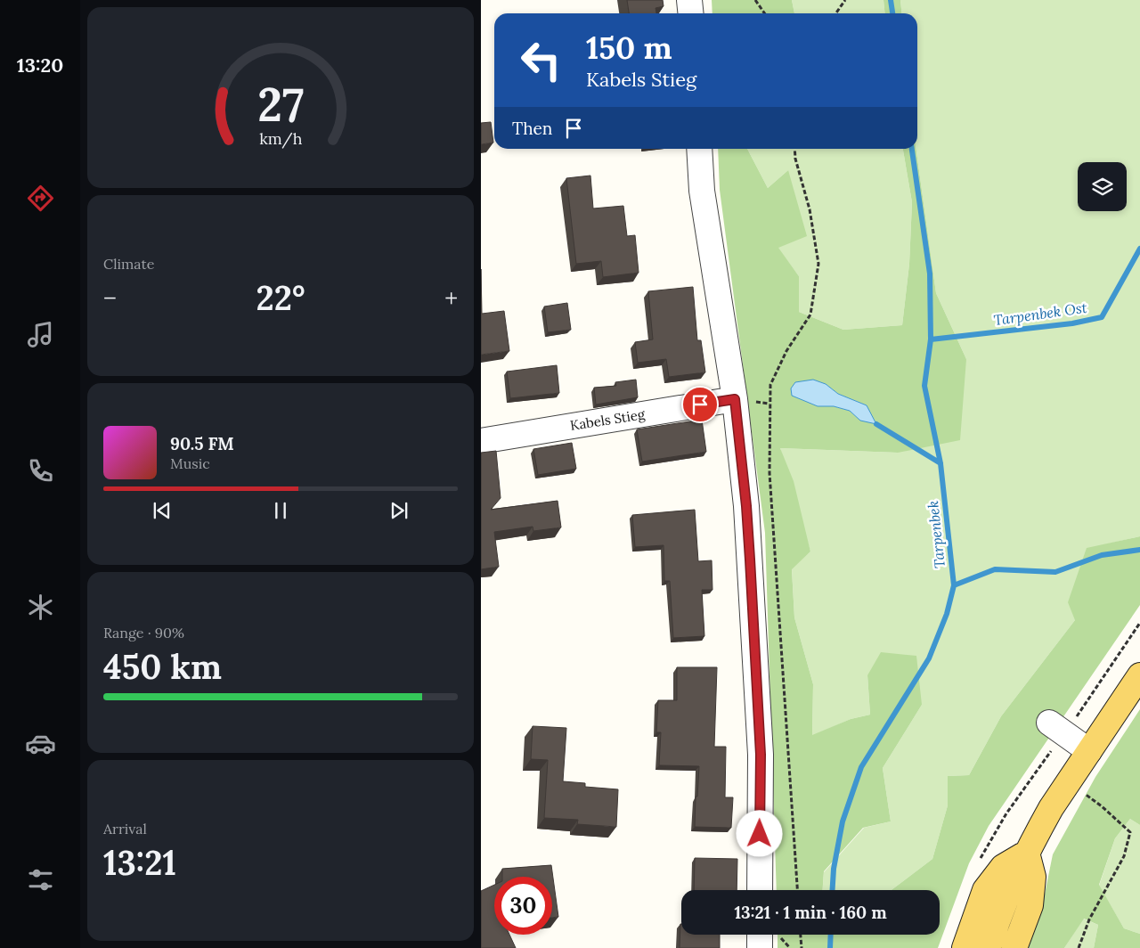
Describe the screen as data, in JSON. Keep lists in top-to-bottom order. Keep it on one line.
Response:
{"streets":{"street":["Kabels Stieg"]},"water":["Tarpenbek Ost","Tarpenbek"],"page":{"tabs":"13:20","turn":["150 m","Kabels Stieg"],"then":"Then","tile":["Climate",["Range · 90%","450 km"],["Arrival","13:21"]],"heat":["−","22°","+"],"song":["90.5 FM","Music"],"limit":"30","trip":"13:21 · 1 min · 160 m","gauge":["27","km/h"]}}
